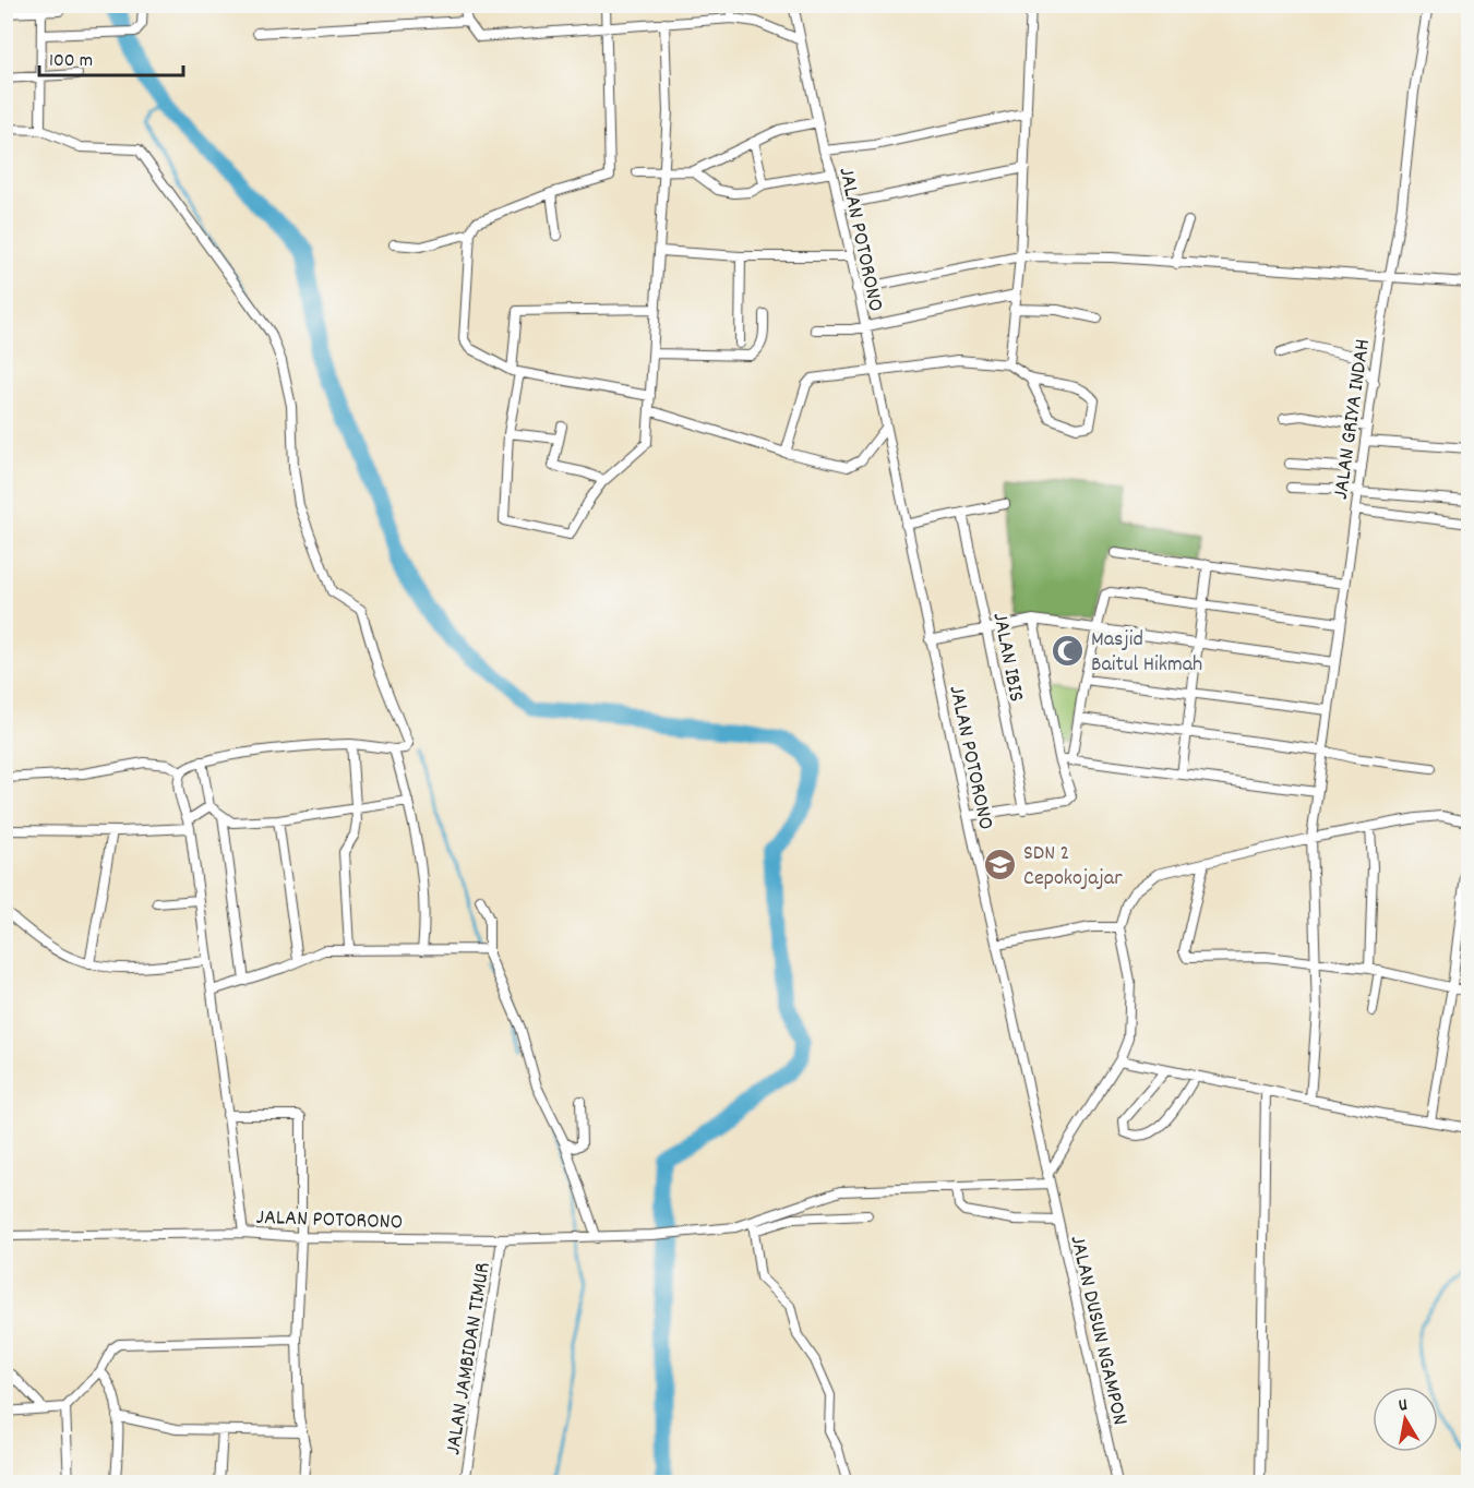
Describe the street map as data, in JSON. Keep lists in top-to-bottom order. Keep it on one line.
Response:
{"streets":{"street":["JALAN POTORONO","JALAN GRIYA INDAH","JALAN IBIS","JALAN DUSUN NGAMPON","JALAN JAMBIDAN TIMUR"]},"crossings":[["JALAN POTORONO","JALAN DUSUN NGAMPON"],["JALAN POTORONO","JALAN JAMBIDAN TIMUR"]],"places":{"mosque":["Masjid Baitul Hikmah"],"school or university":["SDN 2 Cepokojajar"]},"scale_bar":"100 m","north":"top"}
